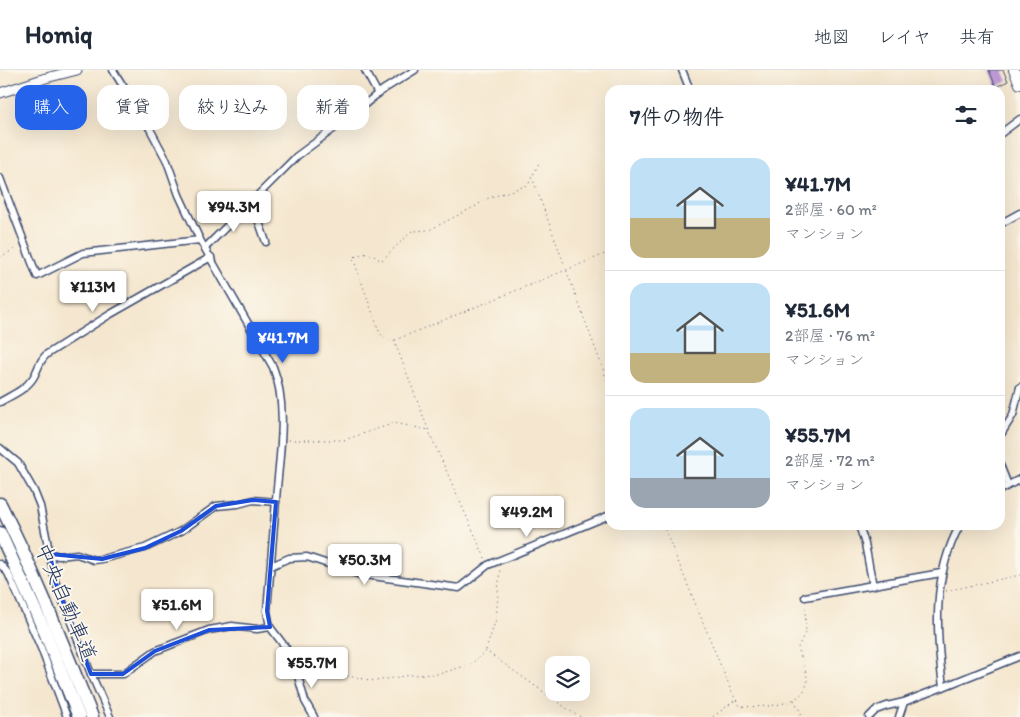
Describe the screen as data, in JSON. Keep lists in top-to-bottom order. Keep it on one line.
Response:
{"streets":{"highway":["中央自動車道"]},"page":{"header":"Homiq","nav":["地図","レイヤ","共有"],"chip":["購入","賃貸","絞り込み","新着"],"heading":"7件の物件","list":[{"name":"¥41.7M","note":"2部屋 · 60 m² · マンション"},{"name":"¥51.6M","note":"2部屋 · 76 m² · マンション"},{"name":"¥55.7M","note":"2部屋 · 72 m² · マンション"}],"price":["¥94.3M","¥113M","¥41.7M","¥49.2M","¥50.3M","¥51.6M","¥55.7M"]}}
